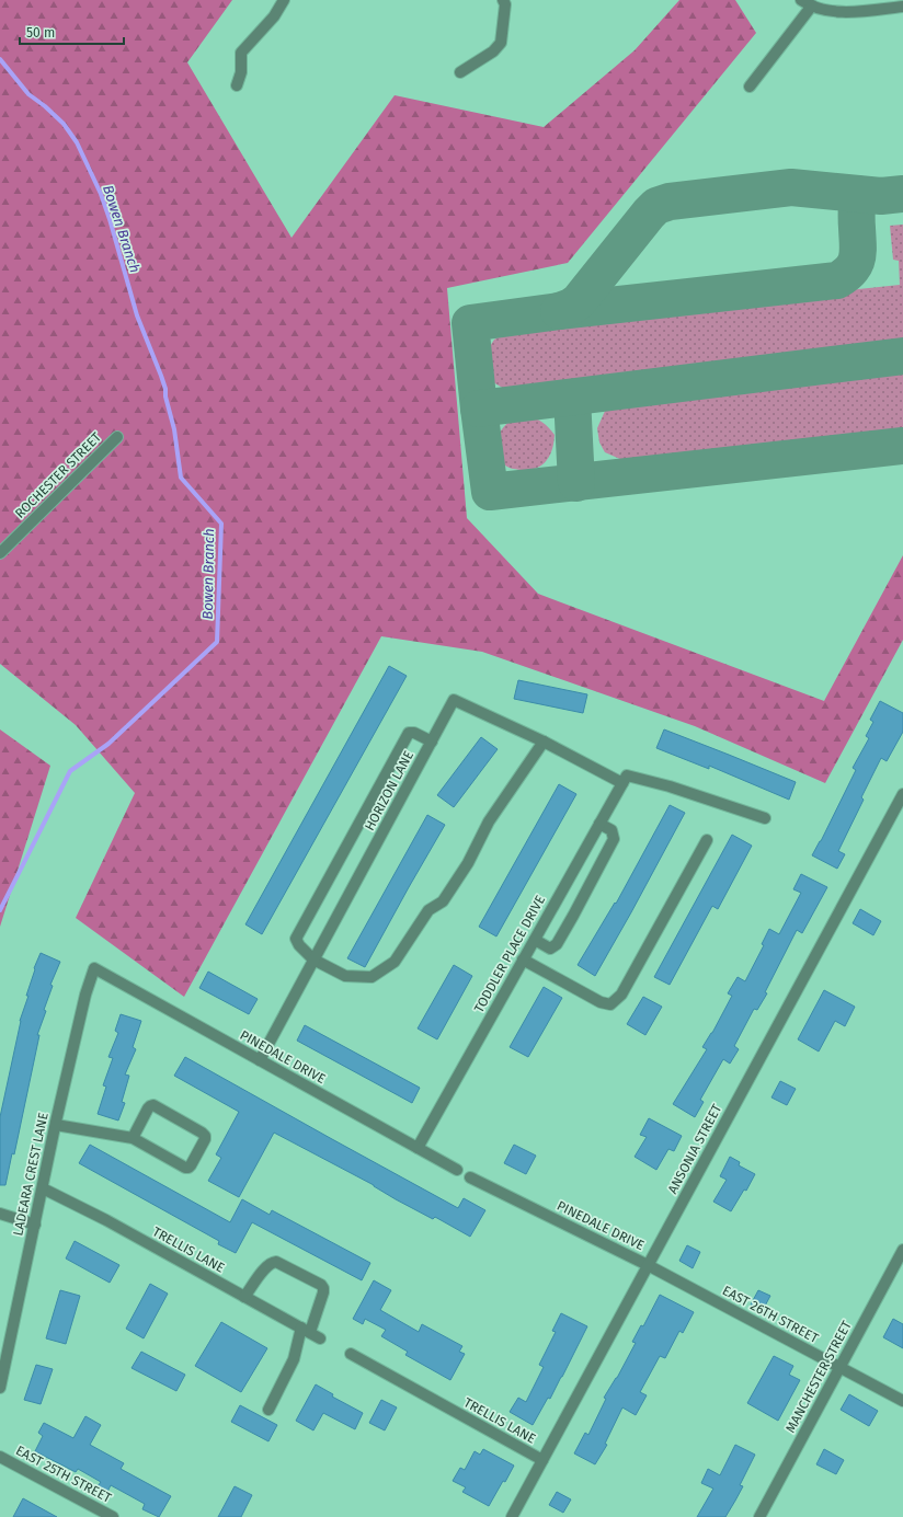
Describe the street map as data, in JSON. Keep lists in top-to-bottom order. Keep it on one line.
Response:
{"streets":{"street":["ROCHESTER STREET","HORIZON LANE","TODDLER PLACE DRIVE","PINEDALE DRIVE","ANSONIA STREET","LADEARA CREST LANE","TRELLIS LANE","EAST 26TH STREET","MANCHESTER STREET","EAST 25TH STREET"]},"crossings":[["HORIZON LANE","TODDLER PLACE DRIVE"],["HORIZON LANE","PINEDALE DRIVE"],["TODDLER PLACE DRIVE","PINEDALE DRIVE"],["PINEDALE DRIVE","ANSONIA STREET"],["PINEDALE DRIVE","LADEARA CREST LANE"],["PINEDALE DRIVE","EAST 26TH STREET"],["ANSONIA STREET","TRELLIS LANE"],["ANSONIA STREET","EAST 26TH STREET"],["LADEARA CREST LANE","TRELLIS LANE"],["EAST 26TH STREET","MANCHESTER STREET"]],"water":["Bowen Branch"],"scale_bar":"50 m"}
